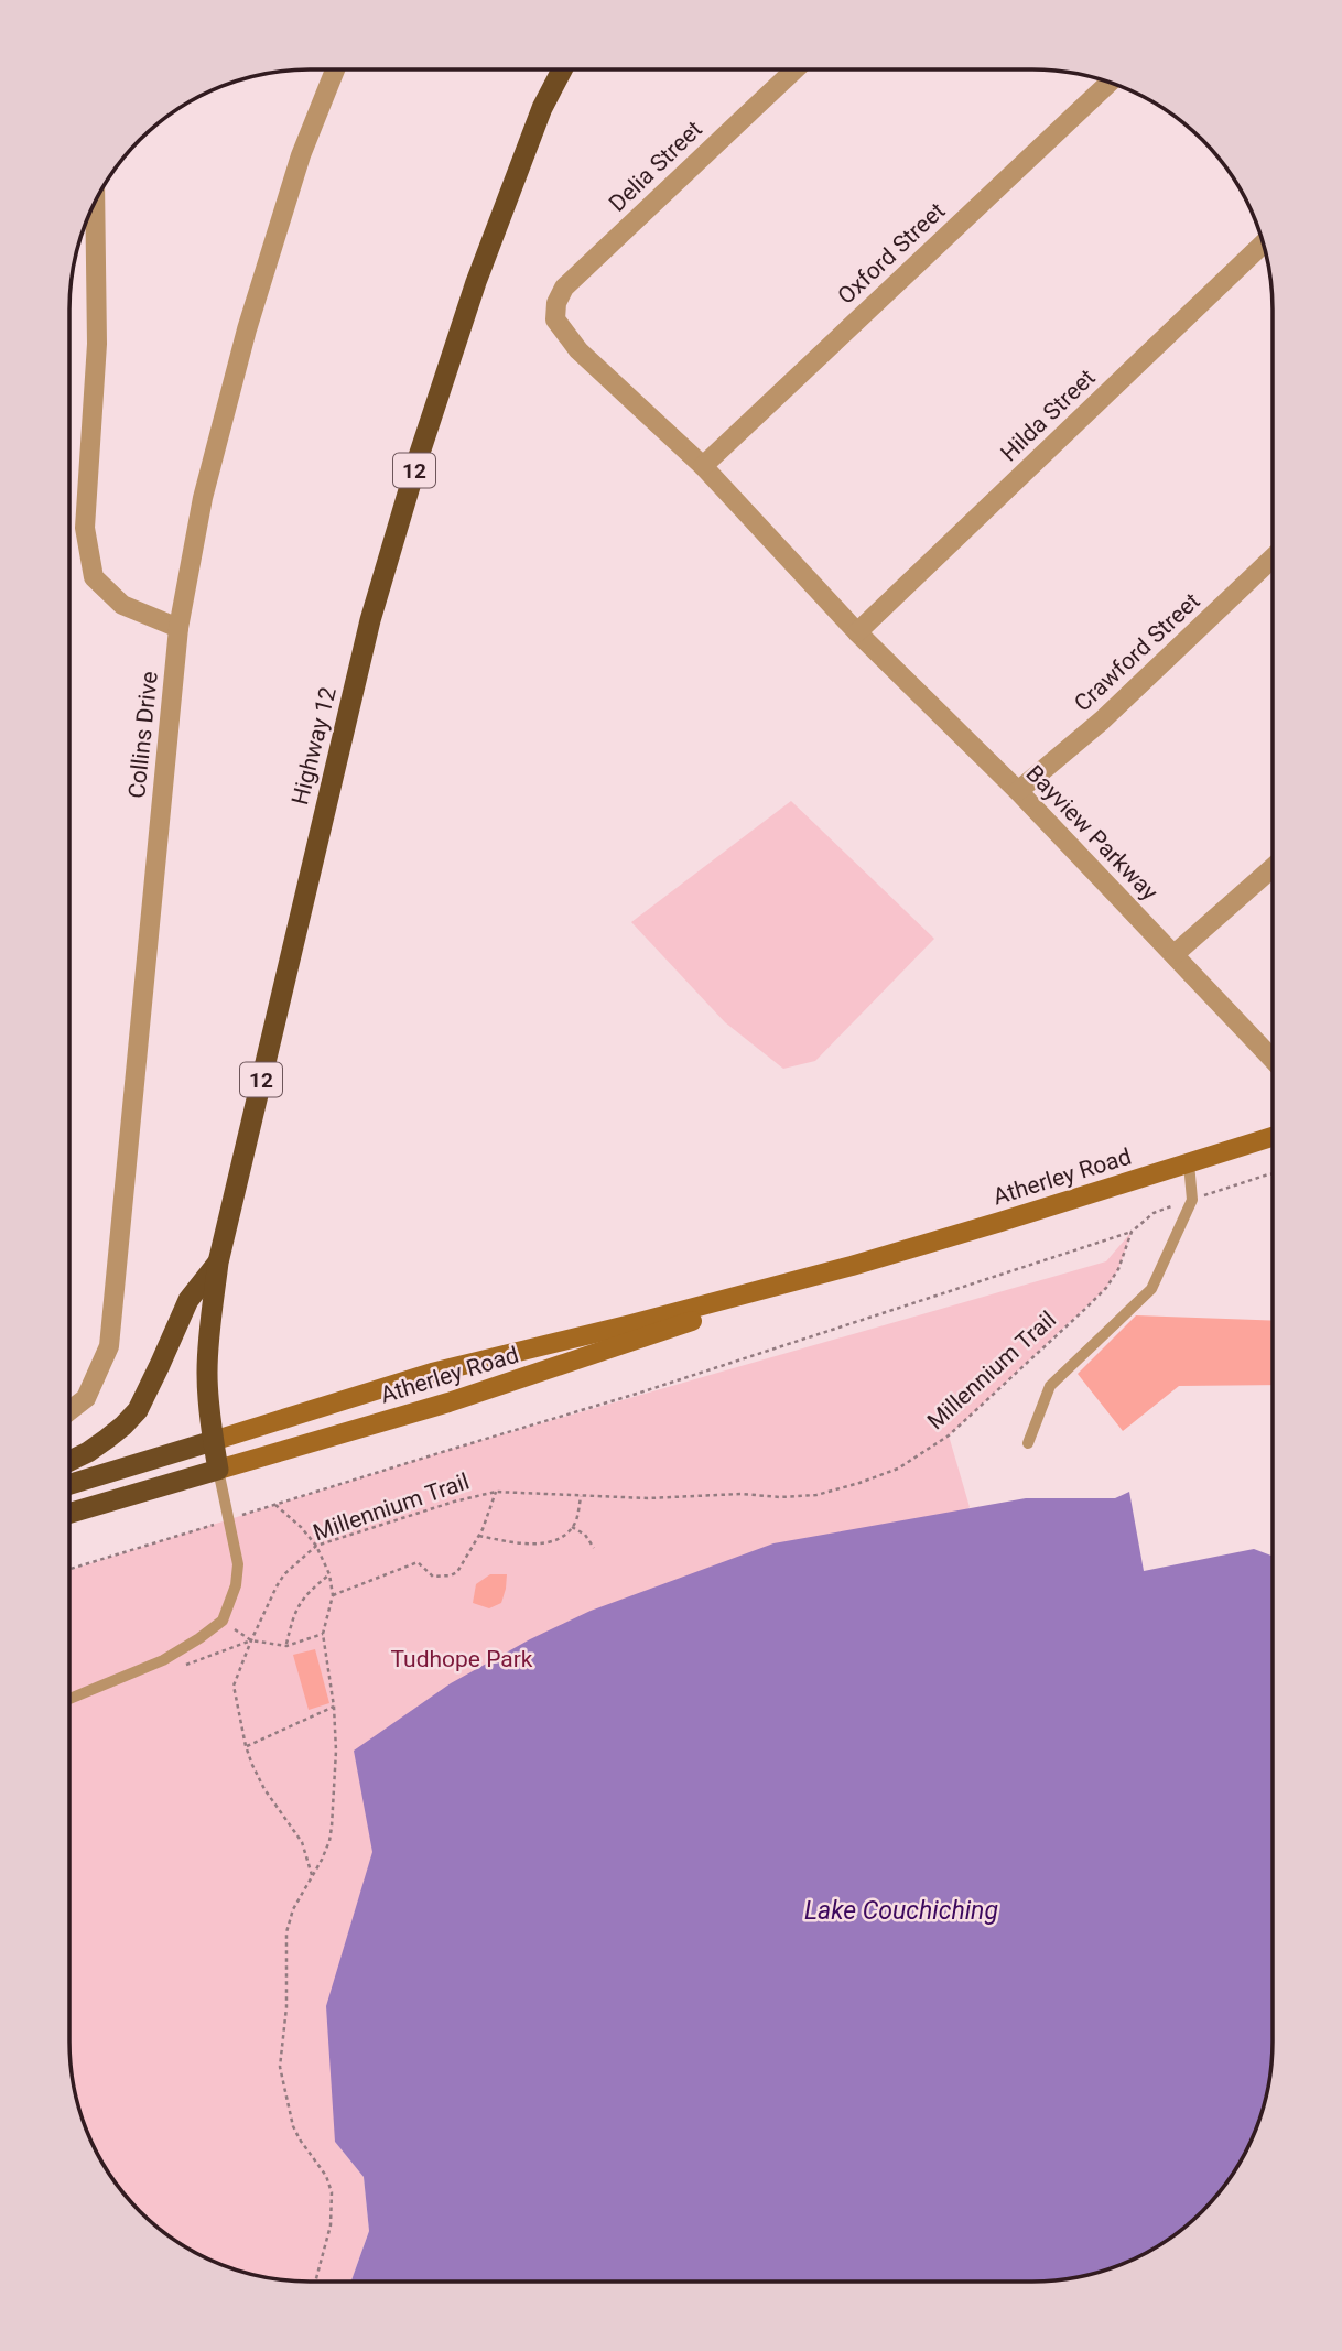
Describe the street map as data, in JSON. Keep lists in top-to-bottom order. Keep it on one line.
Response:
{"streets":{"highway":["12","Highway 12","Atherley Road"],"street":["Delia Street","Oxford Street","Hilda Street","Crawford Street","Collins Drive","Bayview Parkway"],"path":["Millennium Trail"]},"crossings":[["Delia Street","Oxford Street"],["Delia Street","Bayview Parkway"],["Oxford Street","Bayview Parkway"],["Hilda Street","Bayview Parkway"],["Crawford Street","Bayview Parkway"],["Highway 12","Atherley Road"]],"water":["Lake Couchiching"],"parks":["Tudhope Park"]}
